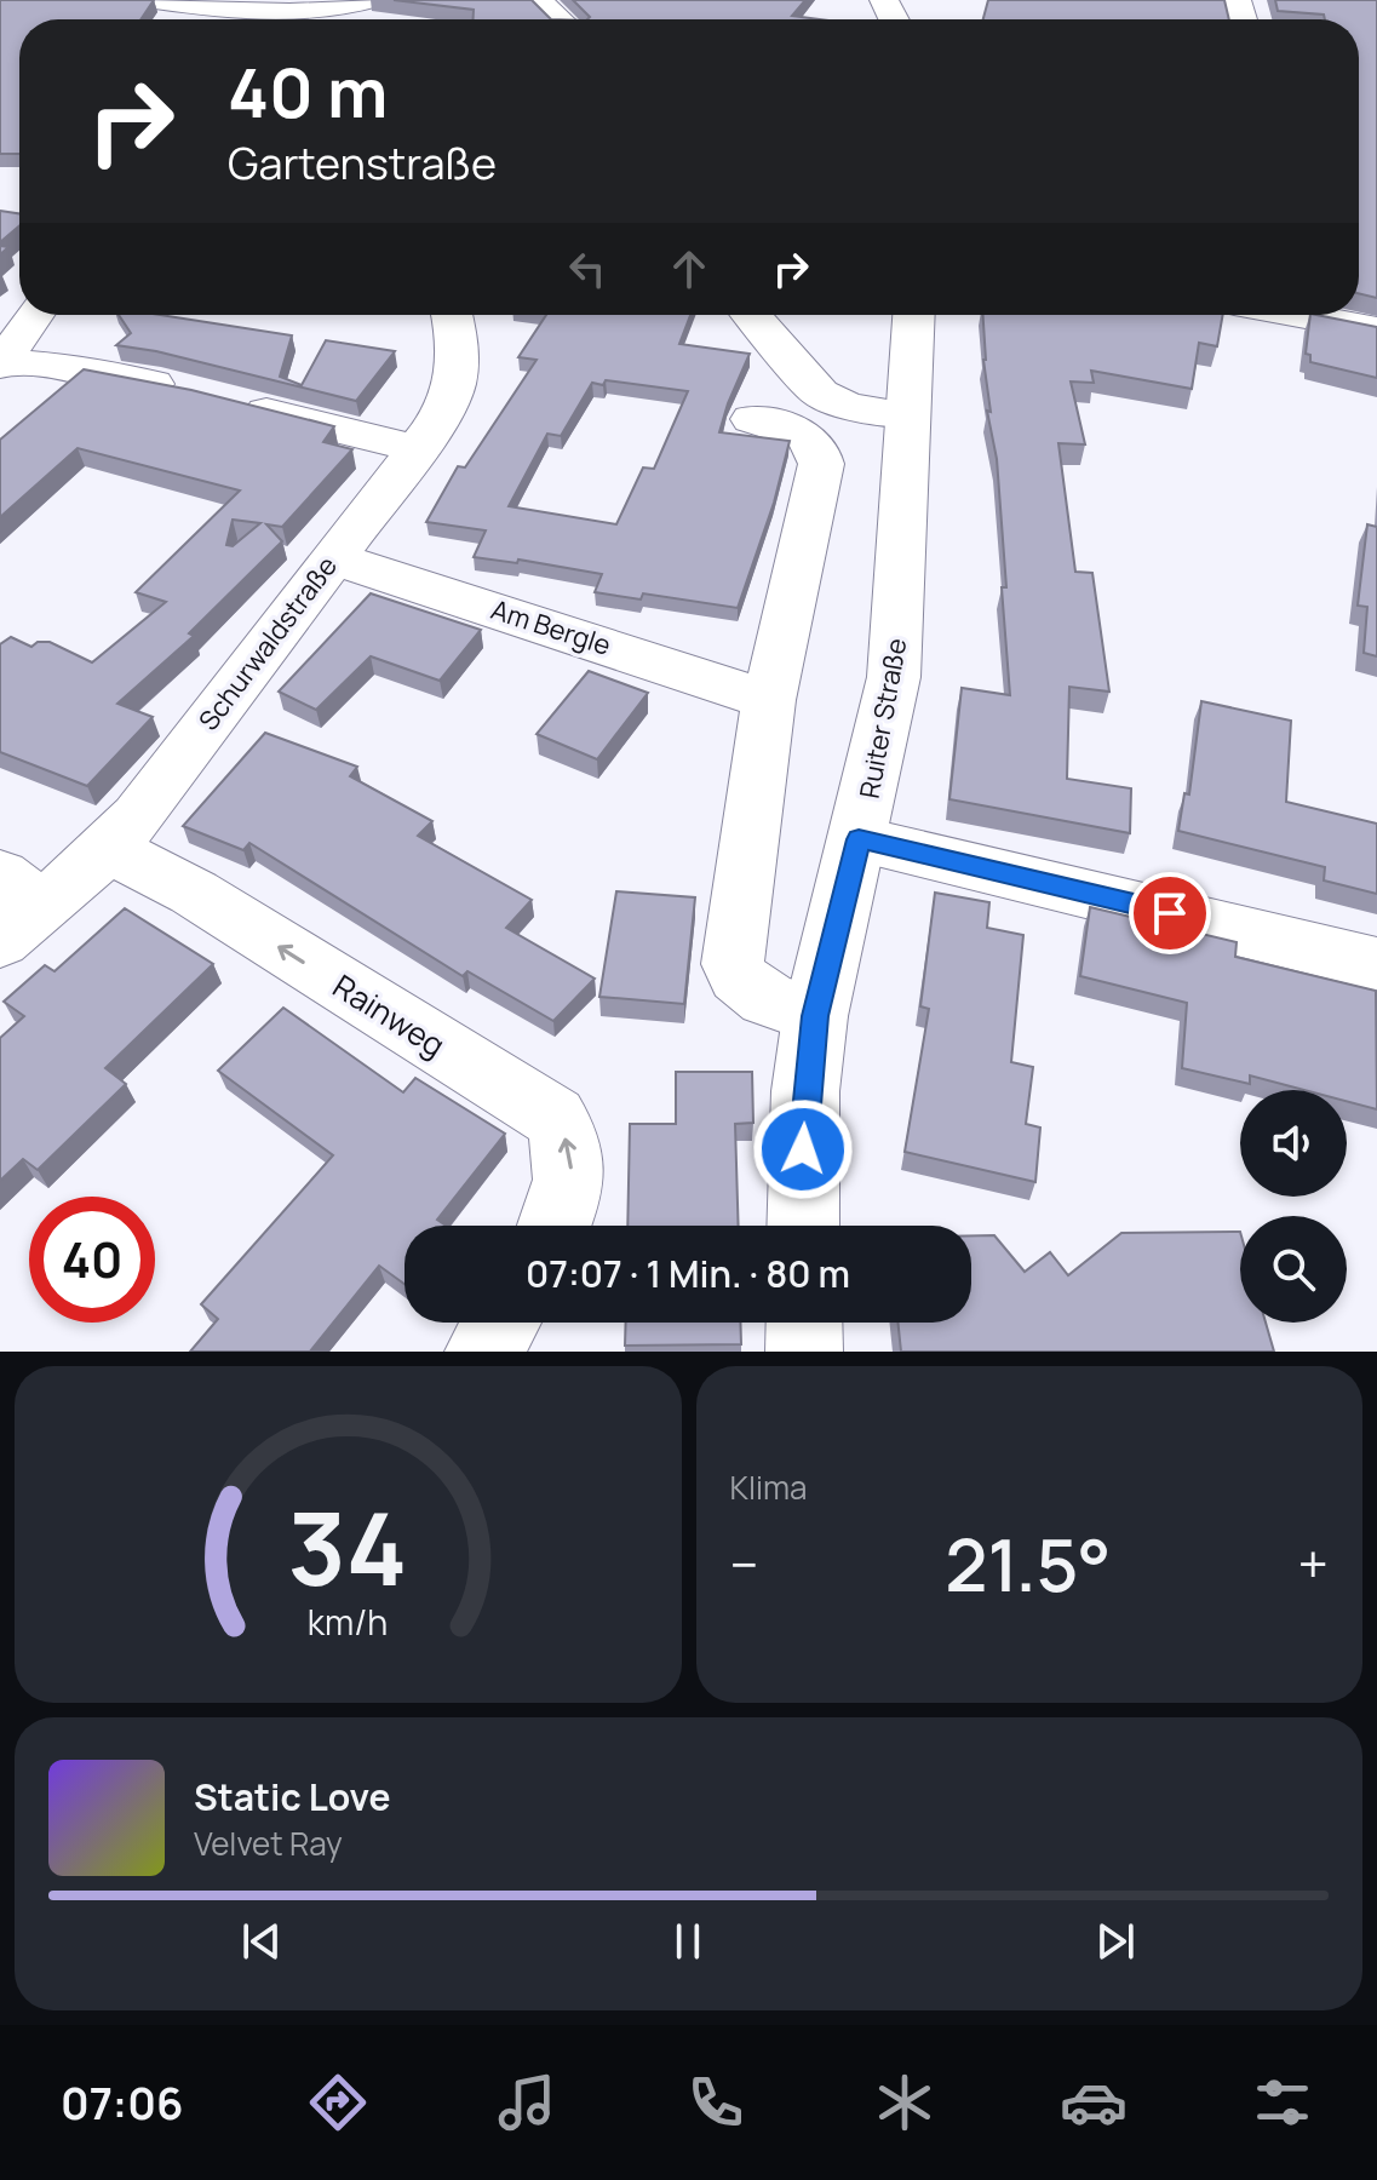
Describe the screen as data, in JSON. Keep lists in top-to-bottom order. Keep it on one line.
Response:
{"streets":{"street":["Am Bergle","Schurwaldstraße","Ruiter Straße","Rainweg"]},"crossings":[["Am Bergle","Schurwaldstraße"],["Schurwaldstraße","Rainweg"]],"one_way":["Rainweg"],"page":{"turn":["40 m","Gartenstraße"],"limit":"40","trip":"07:07 · 1 Min. · 80 m","tile":"Klima","heat":["−","21.5°","+"],"song":["Static Love","Velvet Ray"],"tabs":"07:06","gauge":["34","km/h"]}}
